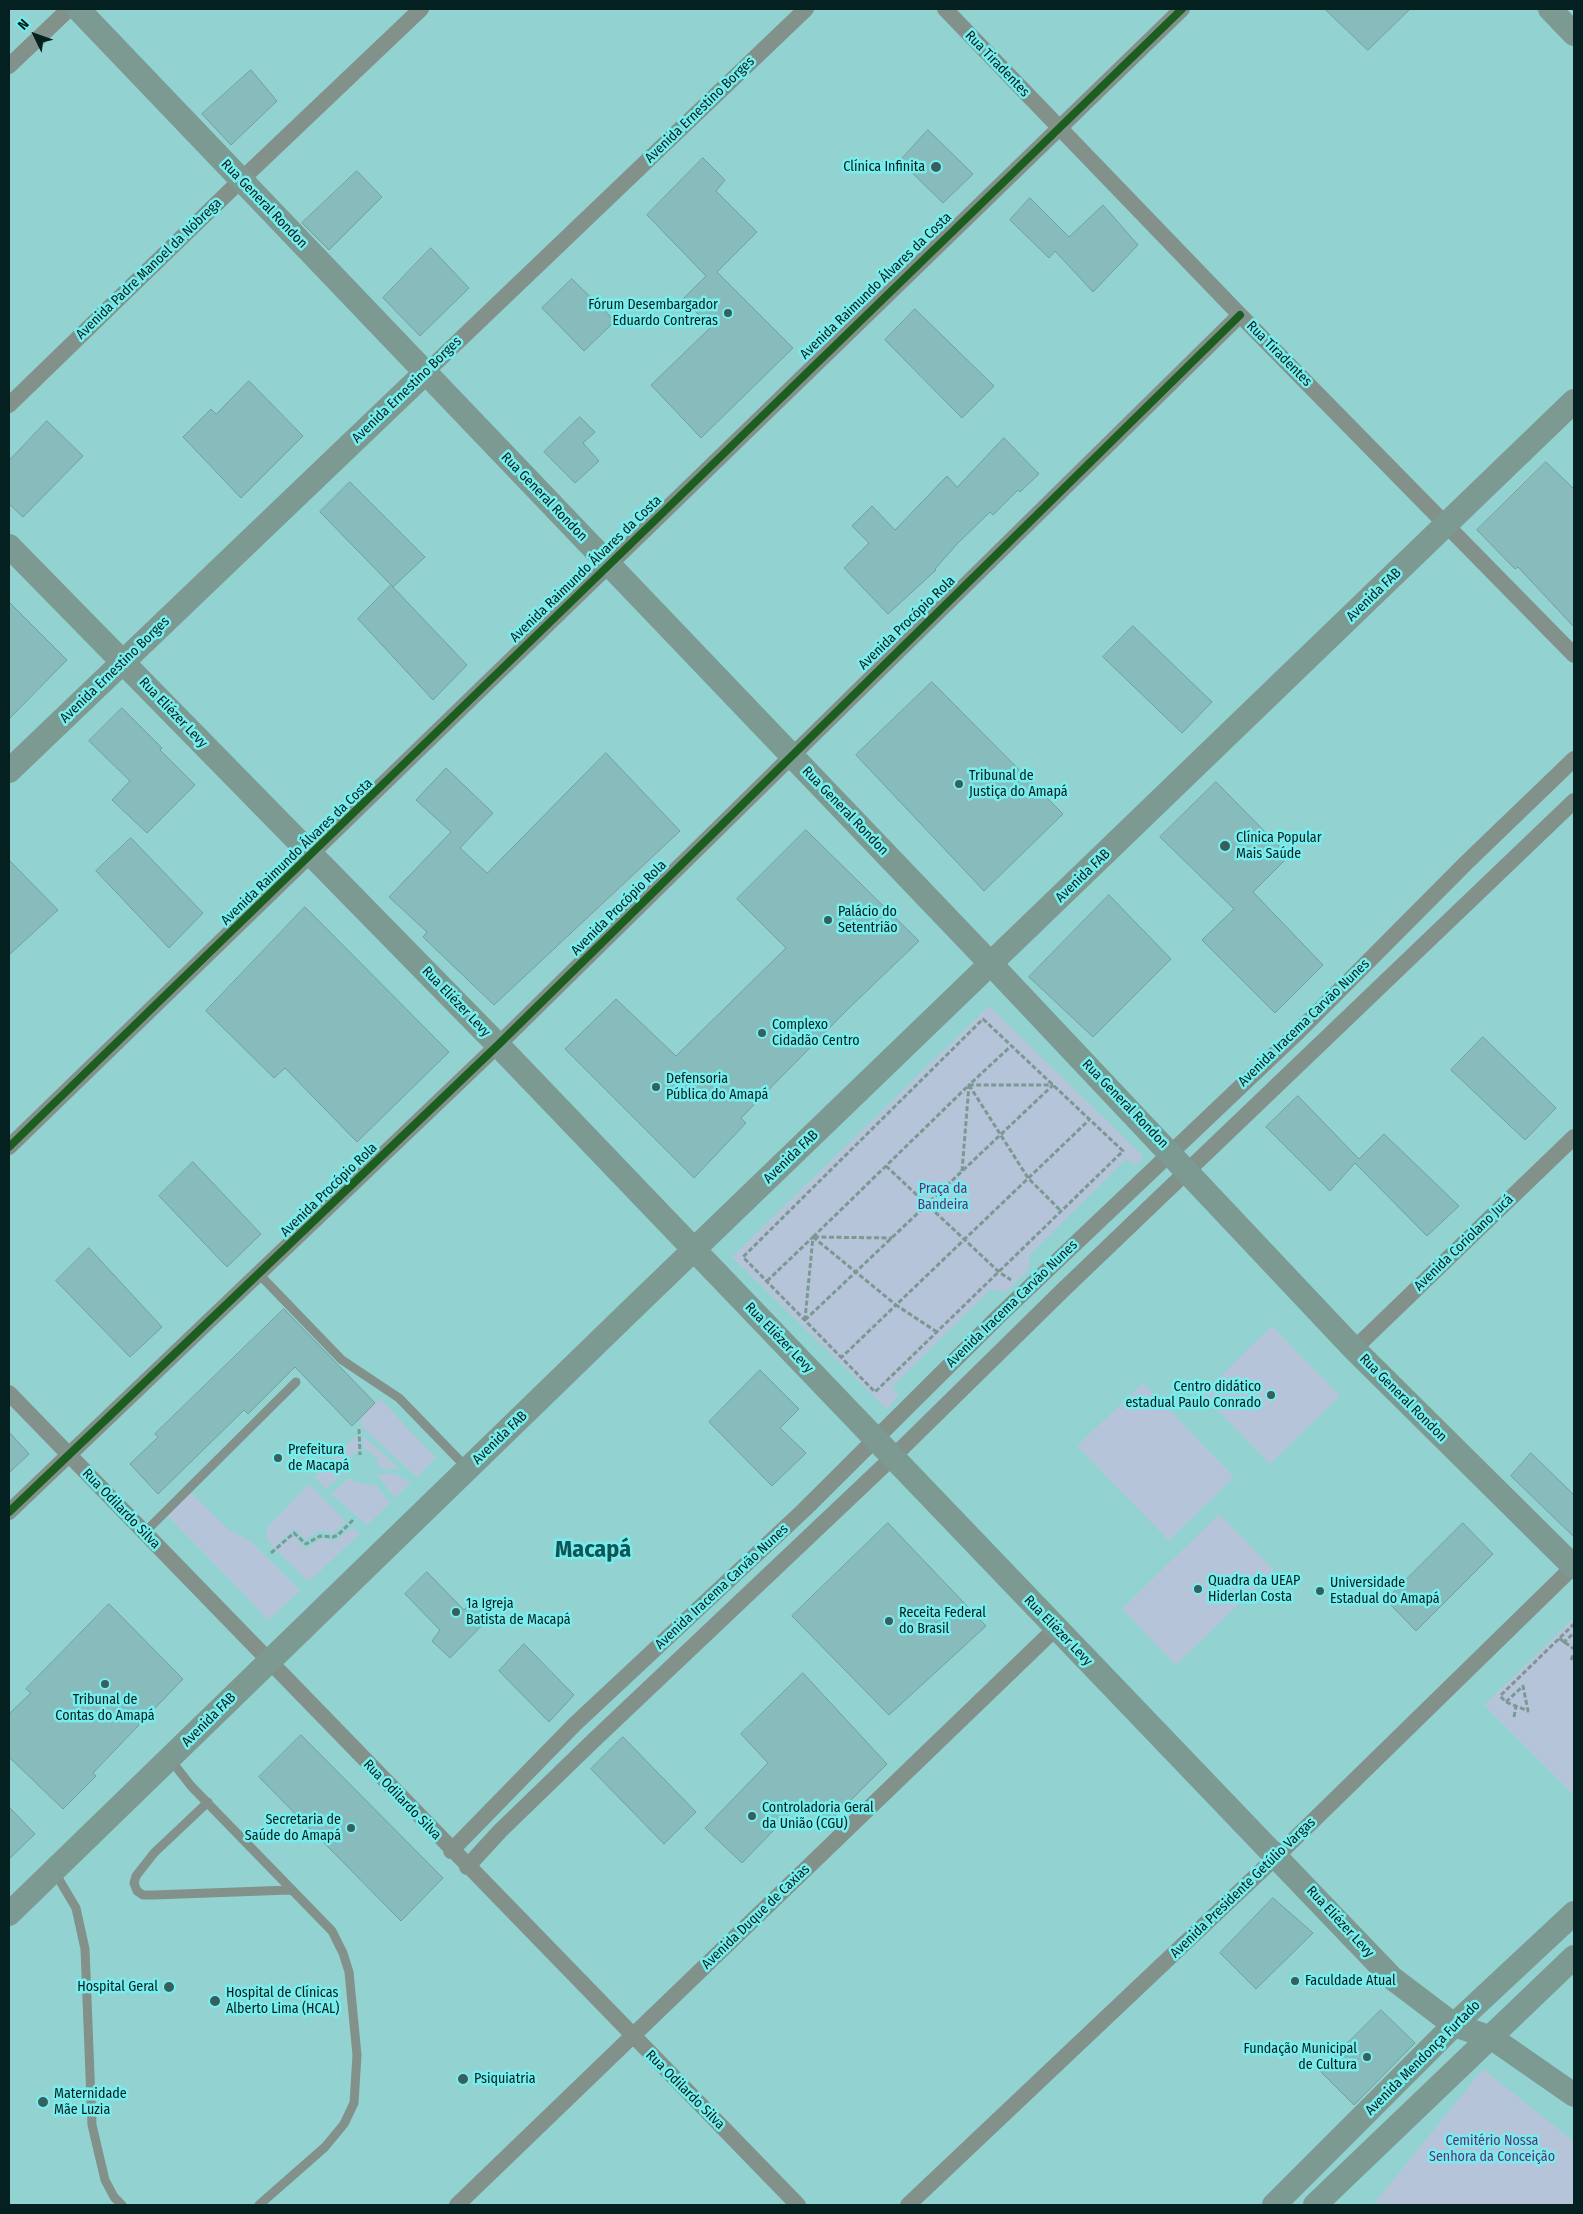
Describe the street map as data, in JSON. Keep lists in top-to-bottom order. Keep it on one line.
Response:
{"streets":{"main road":["Avenida Ernestino Borges","Rua General Rondon","Avenida FAB","Rua Eliézer Levy","Avenida Mendonça Furtado"],"street":["Rua Tiradentes","Avenida Padre Manoel da Nóbrega","Avenida Raimundo Álvares da Costa","Avenida Procópio Rola","Avenida Iracema Carvão Nunes","Avenida Coriolano Jucá","Rua Odilardo Silva","Avenida Presidente Getúlio Vargas","Avenida Duque de Caxias"]},"crossings":[["Rua Tiradentes","Avenida Raimundo Álvares da Costa"],["Rua Tiradentes","Avenida FAB"],["Rua Tiradentes","Avenida Procópio Rola"],["Avenida Ernestino Borges","Rua General Rondon"],["Avenida Ernestino Borges","Rua Eliézer Levy"],["Rua General Rondon","Avenida Padre Manoel da Nóbrega"],["Rua General Rondon","Avenida Raimundo Álvares da Costa"],["Rua General Rondon","Avenida FAB"],["Rua General Rondon","Avenida Procópio Rola"],["Rua General Rondon","Avenida Iracema Carvão Nunes"],["Rua General Rondon","Avenida Coriolano Jucá"],["Rua General Rondon","Avenida Presidente Getúlio Vargas"],["Avenida Raimundo Álvares da Costa","Rua Eliézer Levy"],["Avenida FAB","Rua Eliézer Levy"],["Avenida FAB","Rua Odilardo Silva"],["Avenida Procópio Rola","Rua Eliézer Levy"],["Avenida Procópio Rola","Rua Odilardo Silva"],["Rua Eliézer Levy","Avenida Iracema Carvão Nunes"],["Rua Eliézer Levy","Avenida Presidente Getúlio Vargas"],["Rua Eliézer Levy","Avenida Duque de Caxias"],["Rua Eliézer Levy","Avenida Mendonça Furtado"],["Avenida Iracema Carvão Nunes","Rua Odilardo Silva"],["Rua Odilardo Silva","Avenida Duque de Caxias"]],"districts":["Macapá"],"parks":["Praça da Bandeira","Cemitério Nossa Senhora da Conceição"],"places":["Clínica Infinita","Fórum Desembargador Eduardo Contreras","Tribunal de Justiça do Amapá","Clínica Popular Mais Saúde","Palácio do Setentrião","Complexo Cidadão Centro","Defensoria Pública do Amapá","Centro didático estadual Paulo Conrado","Prefeitura de Macapá","Quadra da UEAP Hiderlan Costa","Universidade Estadual do Amapá","1a Igreja Batista de Macapá","Receita Federal do Brasil","Tribunal de Contas do Amapá","Controladoria Geral da União (CGU)","Secretaria de Saúde do Amapá","Faculdade Atual","Hospital Geral","Hospital de Clínicas Alberto Lima (HCAL)","Fundação Municipal de Cultura","Psiquiatria","Maternidade Mãe Luzia"],"north":"top left"}
